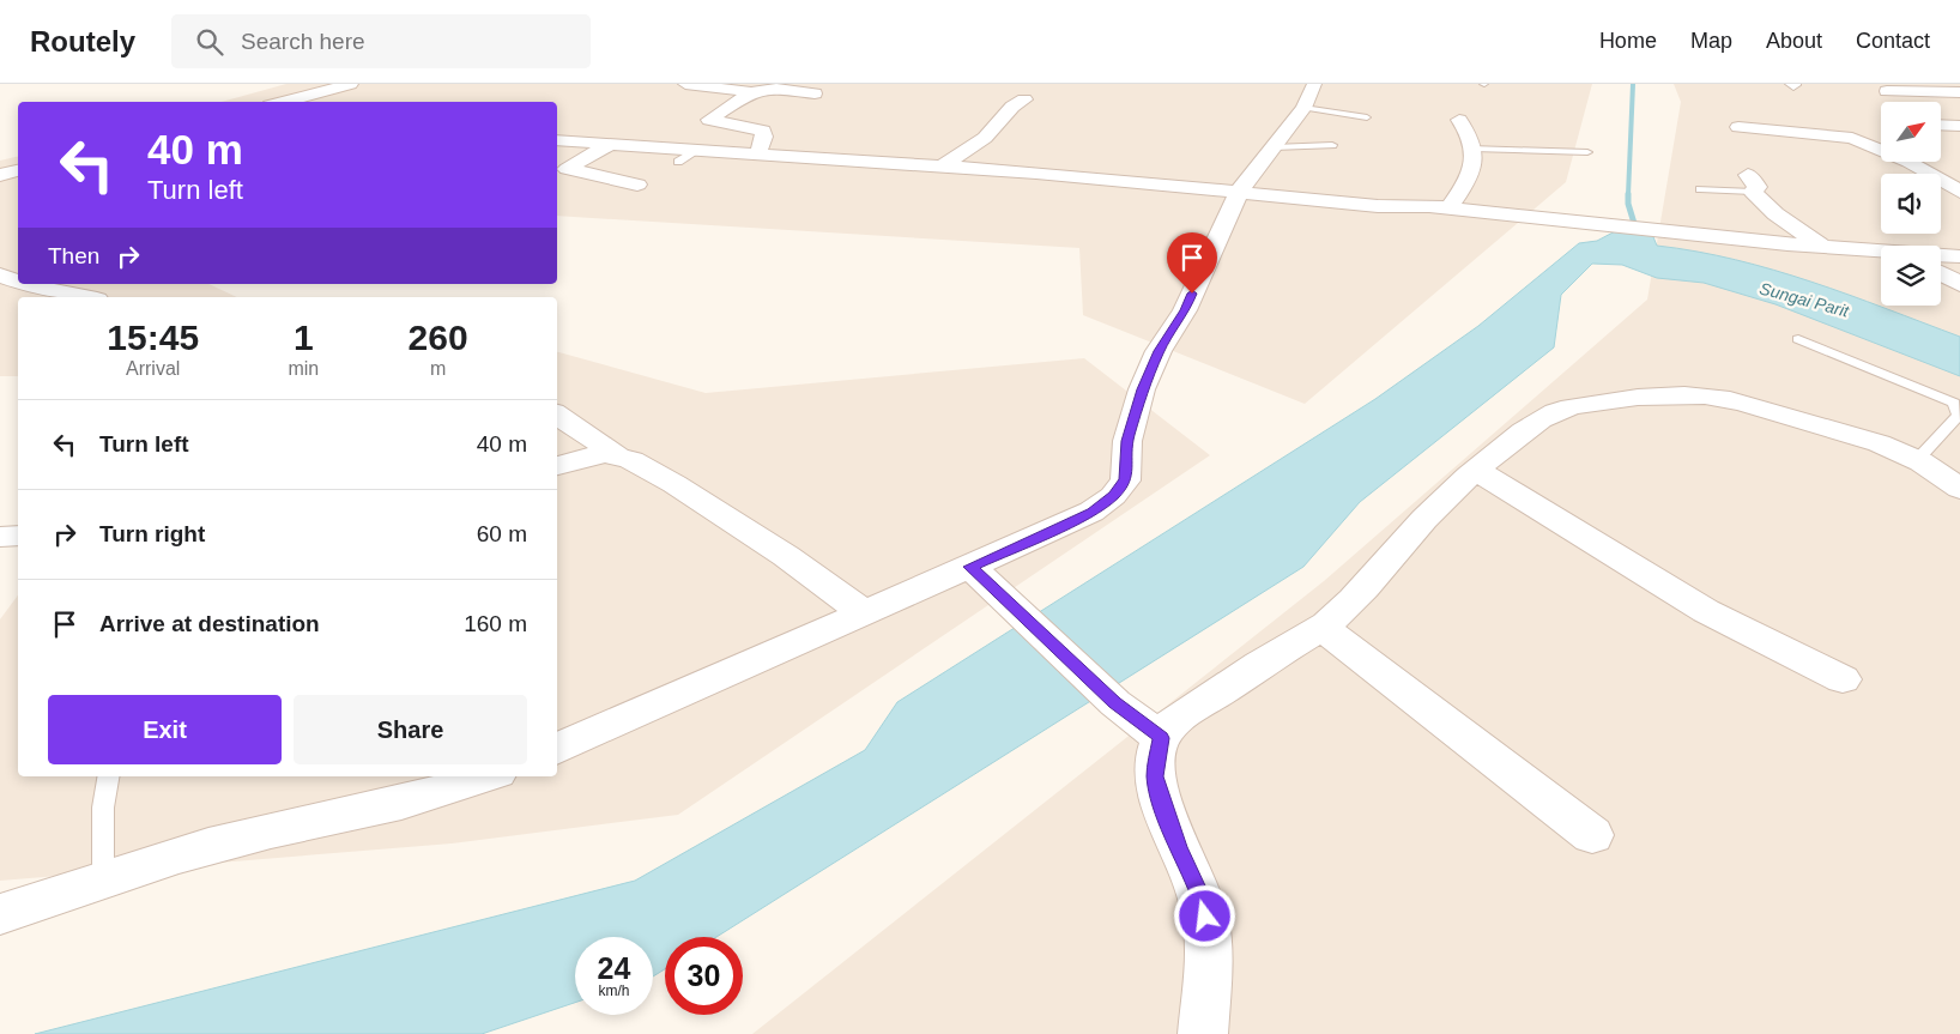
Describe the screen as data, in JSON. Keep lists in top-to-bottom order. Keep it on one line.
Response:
{"water":["Sungai Parit"],"north":"top right","page":{"header":"Routely","search":"Search here","nav":["Home","Map","About","Contact"],"turn":["40 m","Turn left"],"then":"Then","eta":["15:45","Arrival","1","min","260","m"],"list":[{"name":"Turn left","value":"40 m"},{"name":"Turn right","value":"60 m"},{"name":"Arrive at destination","value":"160 m"}],"buttons":["Exit","Share"],"speed":"24 km/h","limit":"30"}}
